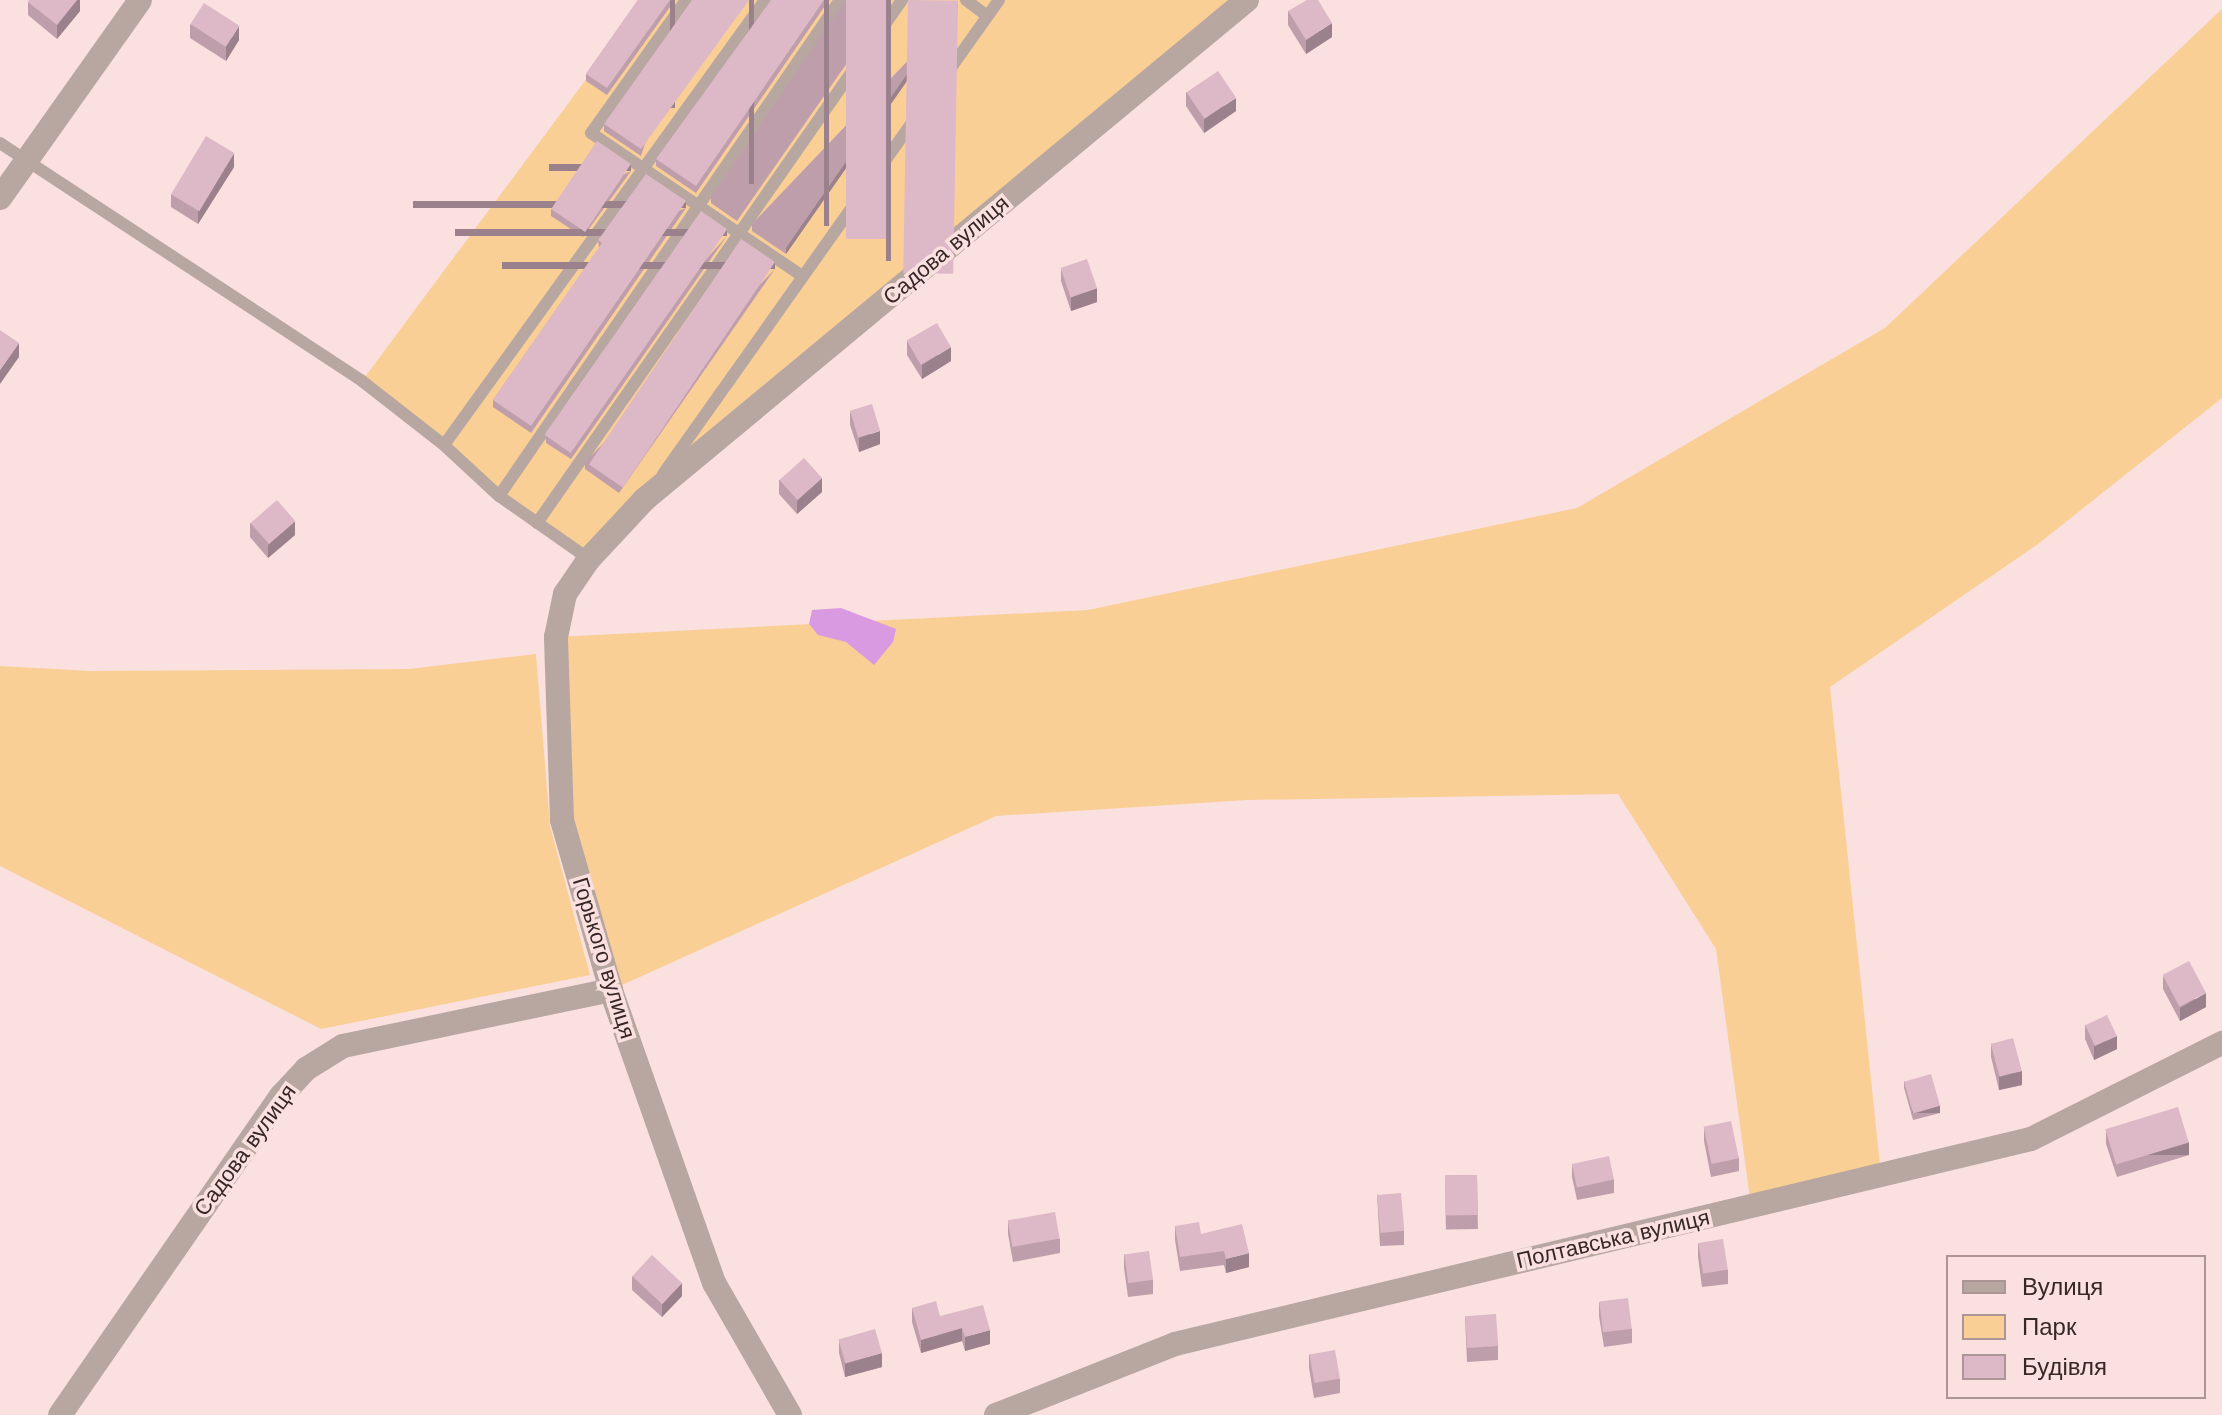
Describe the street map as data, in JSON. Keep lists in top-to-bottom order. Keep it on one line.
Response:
{"streets":{"street":["Садова вулиця","Горького вулиця","Полтавська вулиця"]},"crossings":[["Садова вулиця","Горького вулиця"]],"legend":["Вулиця","Парк","Будівля"]}
